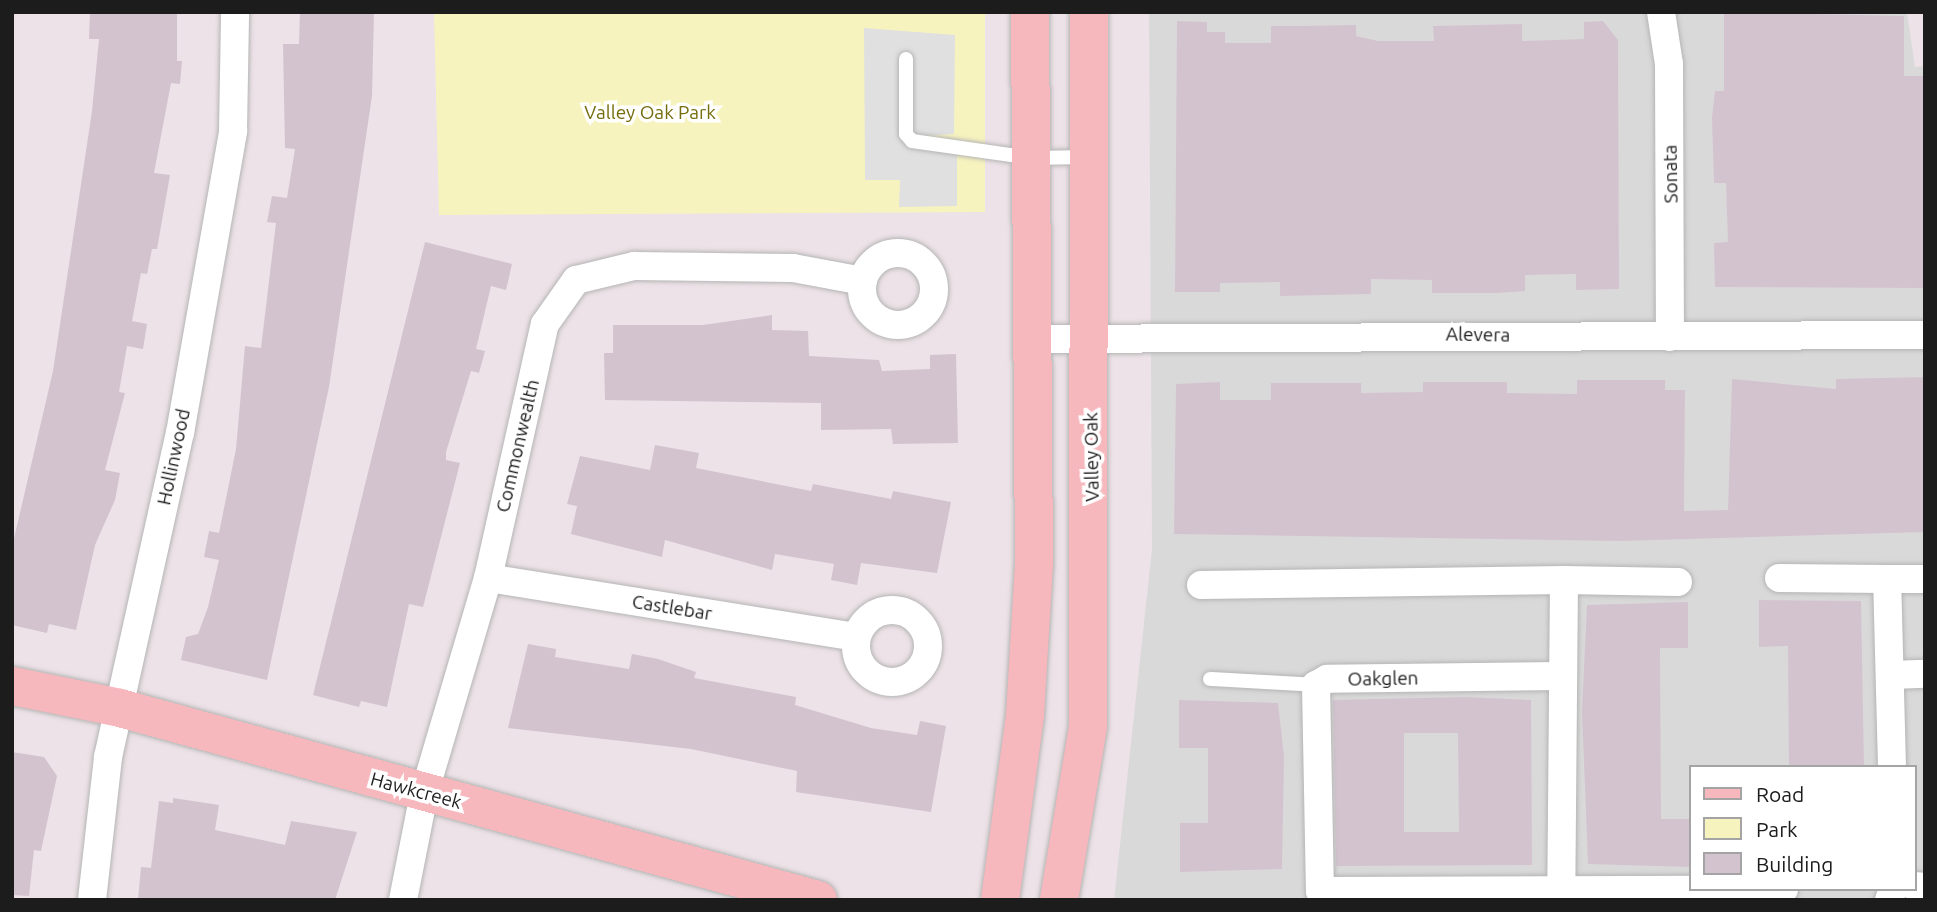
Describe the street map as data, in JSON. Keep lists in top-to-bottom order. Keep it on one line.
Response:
{"streets":{"street":["Sonata","Alevera","Commonwealth","Hollinwood","Valley Oak","Castlebar","Oakglen","Hawkcreek"]},"crossings":[["Sonata","Alevera"],["Alevera","Valley Oak"],["Commonwealth","Castlebar"],["Commonwealth","Hawkcreek"],["Hollinwood","Hawkcreek"]],"parks":["Valley Oak Park"],"legend":["Road","Park","Building"]}
